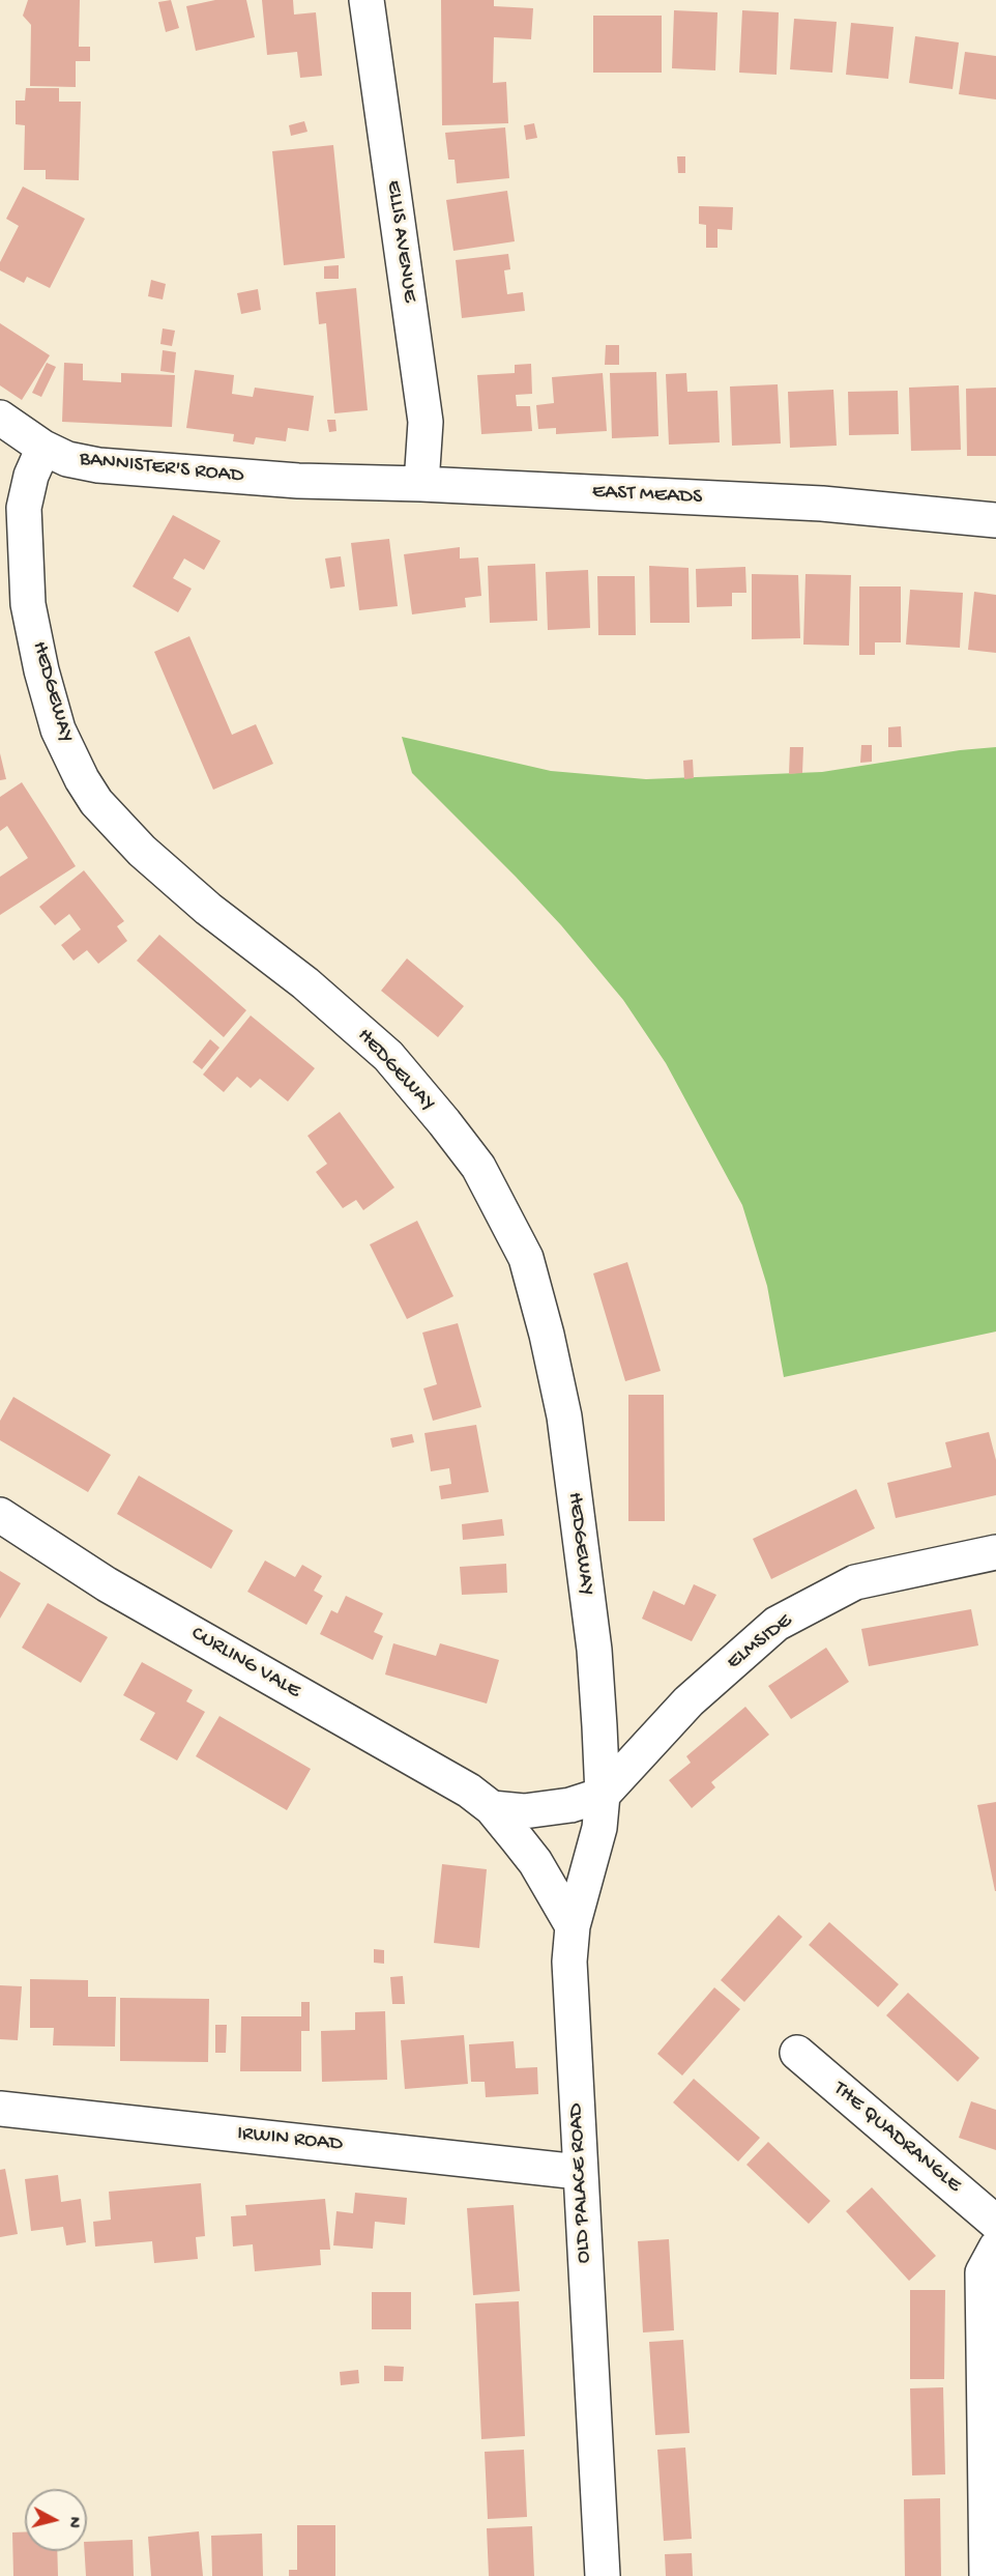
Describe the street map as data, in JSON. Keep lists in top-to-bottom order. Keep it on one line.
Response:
{"streets":{"street":["ELLIS AVENUE","BANNISTER'S ROAD","EAST MEADS","HEDGEWAY","ELMSIDE","CURLING VALE","THE QUADRANGLE","IRWIN ROAD","OLD PALACE ROAD"]},"crossings":[["ELLIS AVENUE","EAST MEADS"],["BANNISTER'S ROAD","EAST MEADS"],["BANNISTER'S ROAD","HEDGEWAY"],["HEDGEWAY","ELMSIDE"],["HEDGEWAY","CURLING VALE"],["HEDGEWAY","OLD PALACE ROAD"],["ELMSIDE","CURLING VALE"],["ELMSIDE","OLD PALACE ROAD"],["CURLING VALE","OLD PALACE ROAD"],["IRWIN ROAD","OLD PALACE ROAD"]],"north":"right"}
